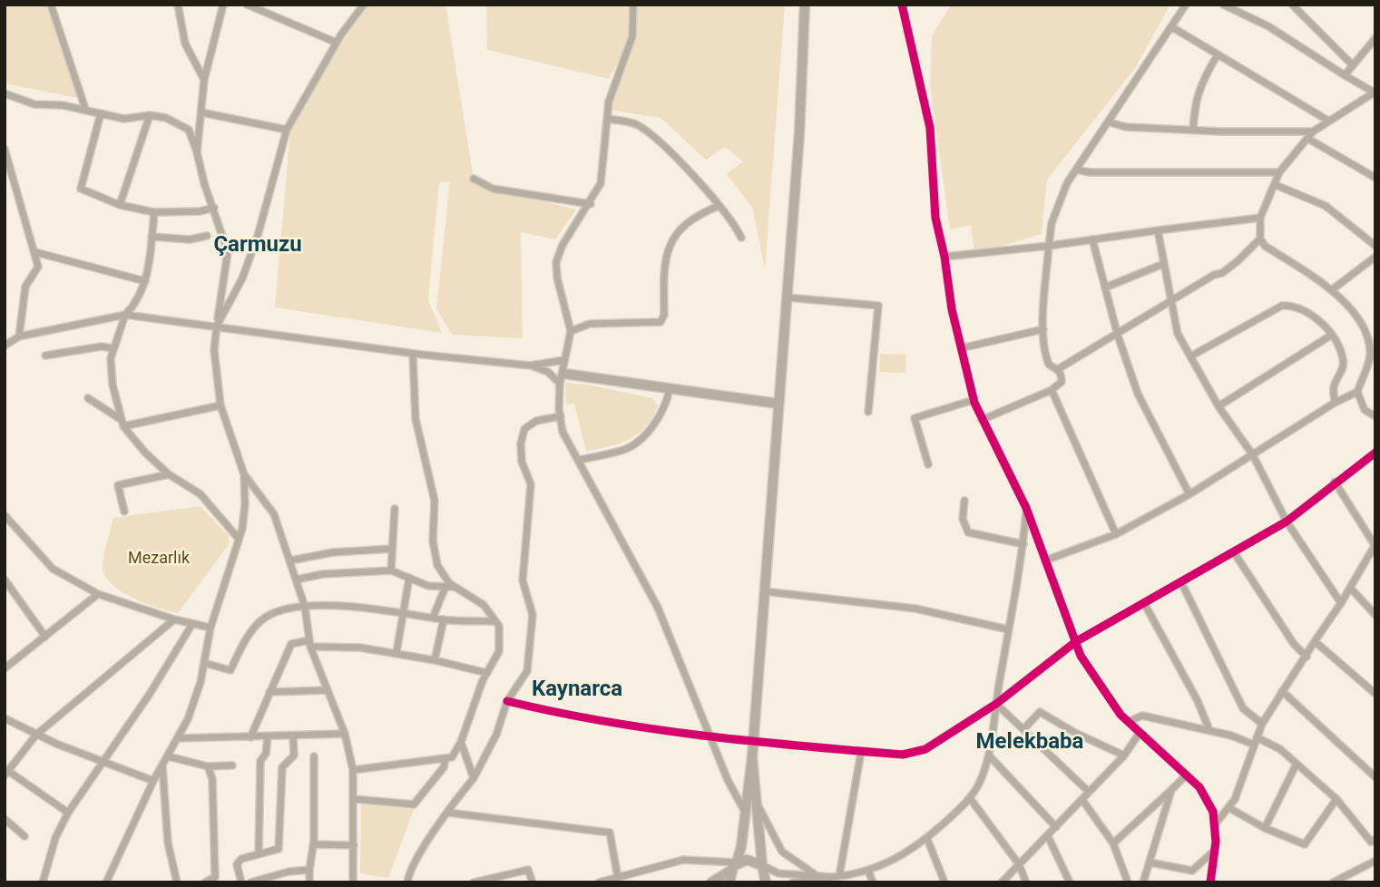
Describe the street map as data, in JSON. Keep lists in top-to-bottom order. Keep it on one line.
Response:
{"districts":["Çarmuzu","Kaynarca","Melekbaba"],"parks":["Mezarlık"]}
